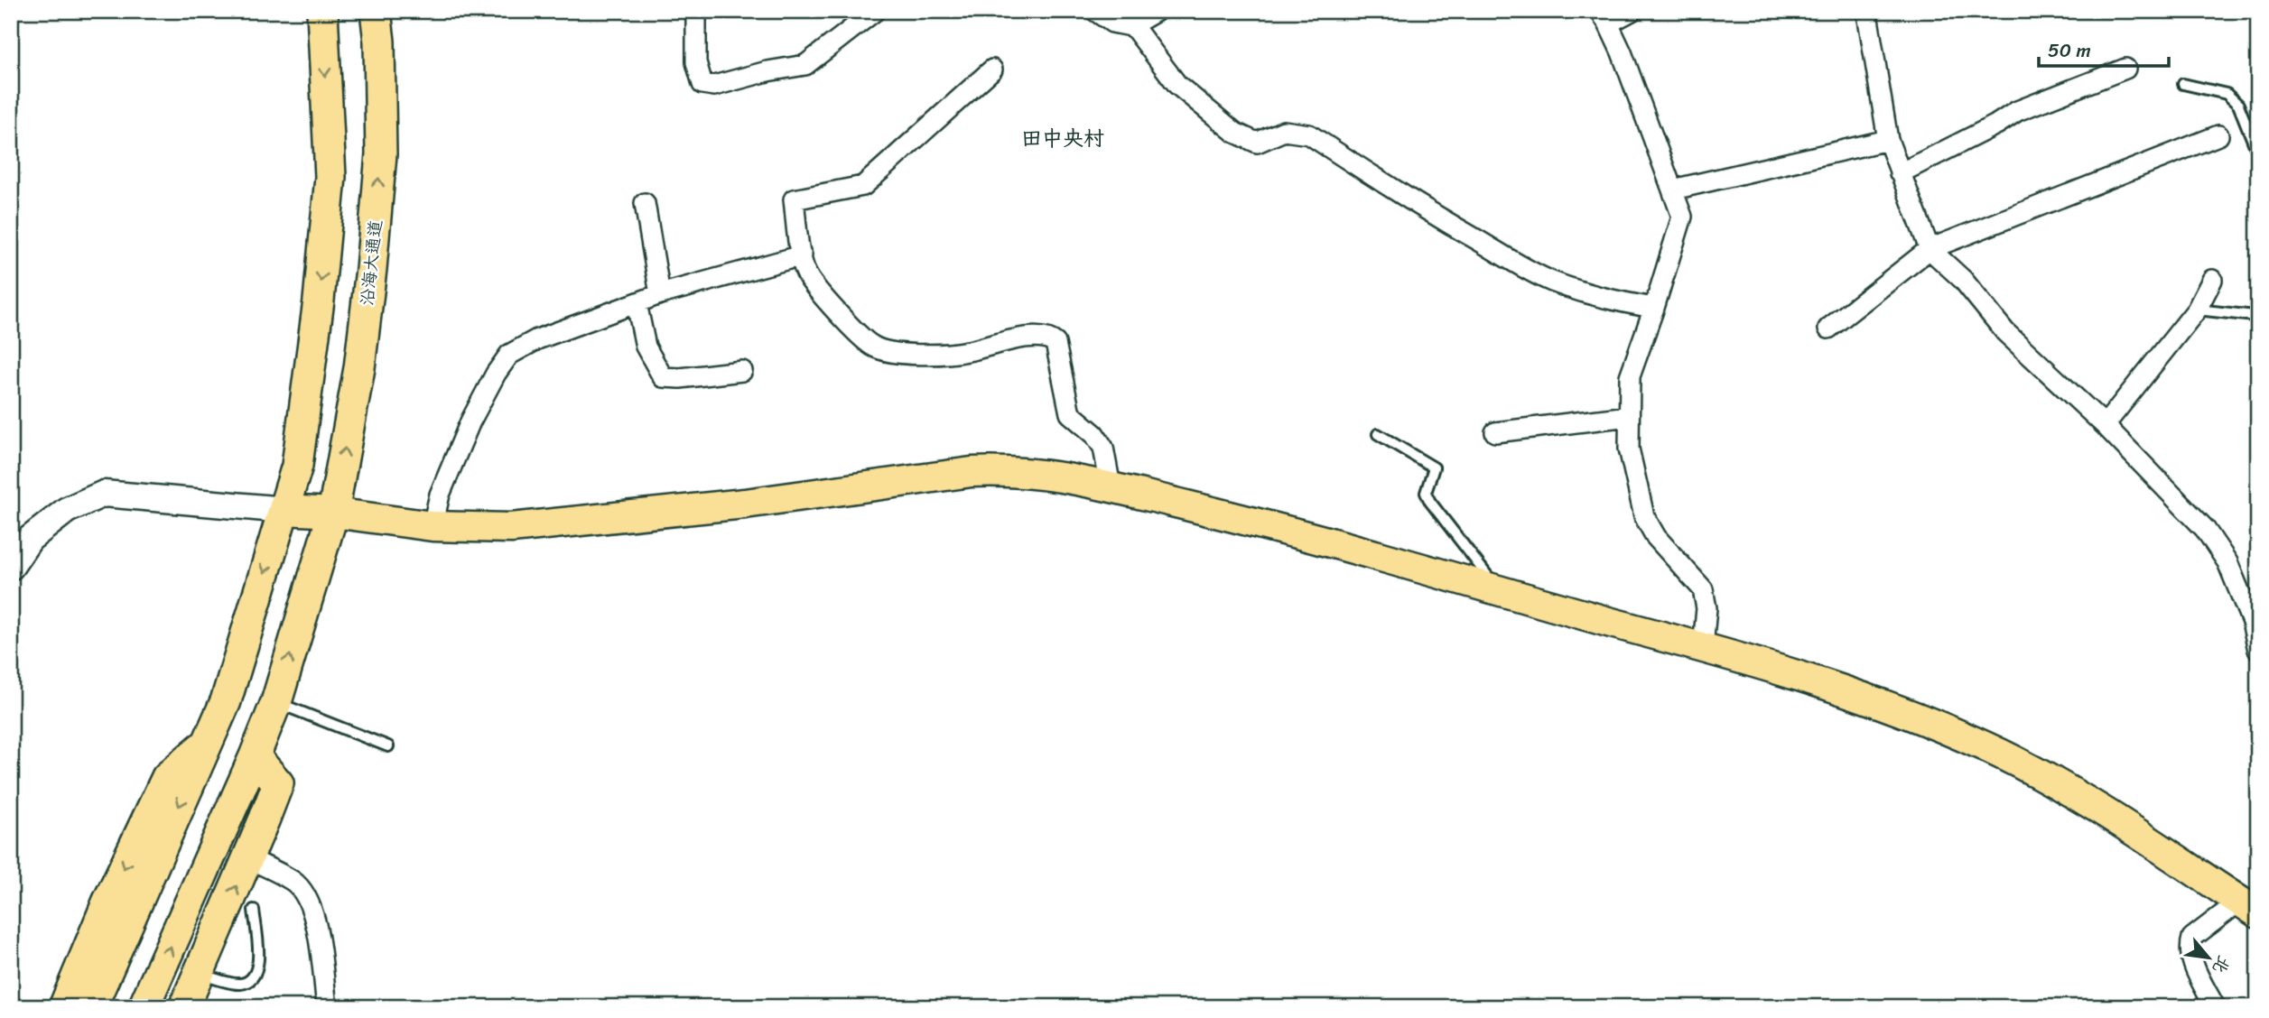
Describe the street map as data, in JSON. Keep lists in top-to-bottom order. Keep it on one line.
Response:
{"streets":{"highway":["沿海大通道"]},"districts":["田中央村"],"scale_bar":"50 m","north":"bottom right"}
